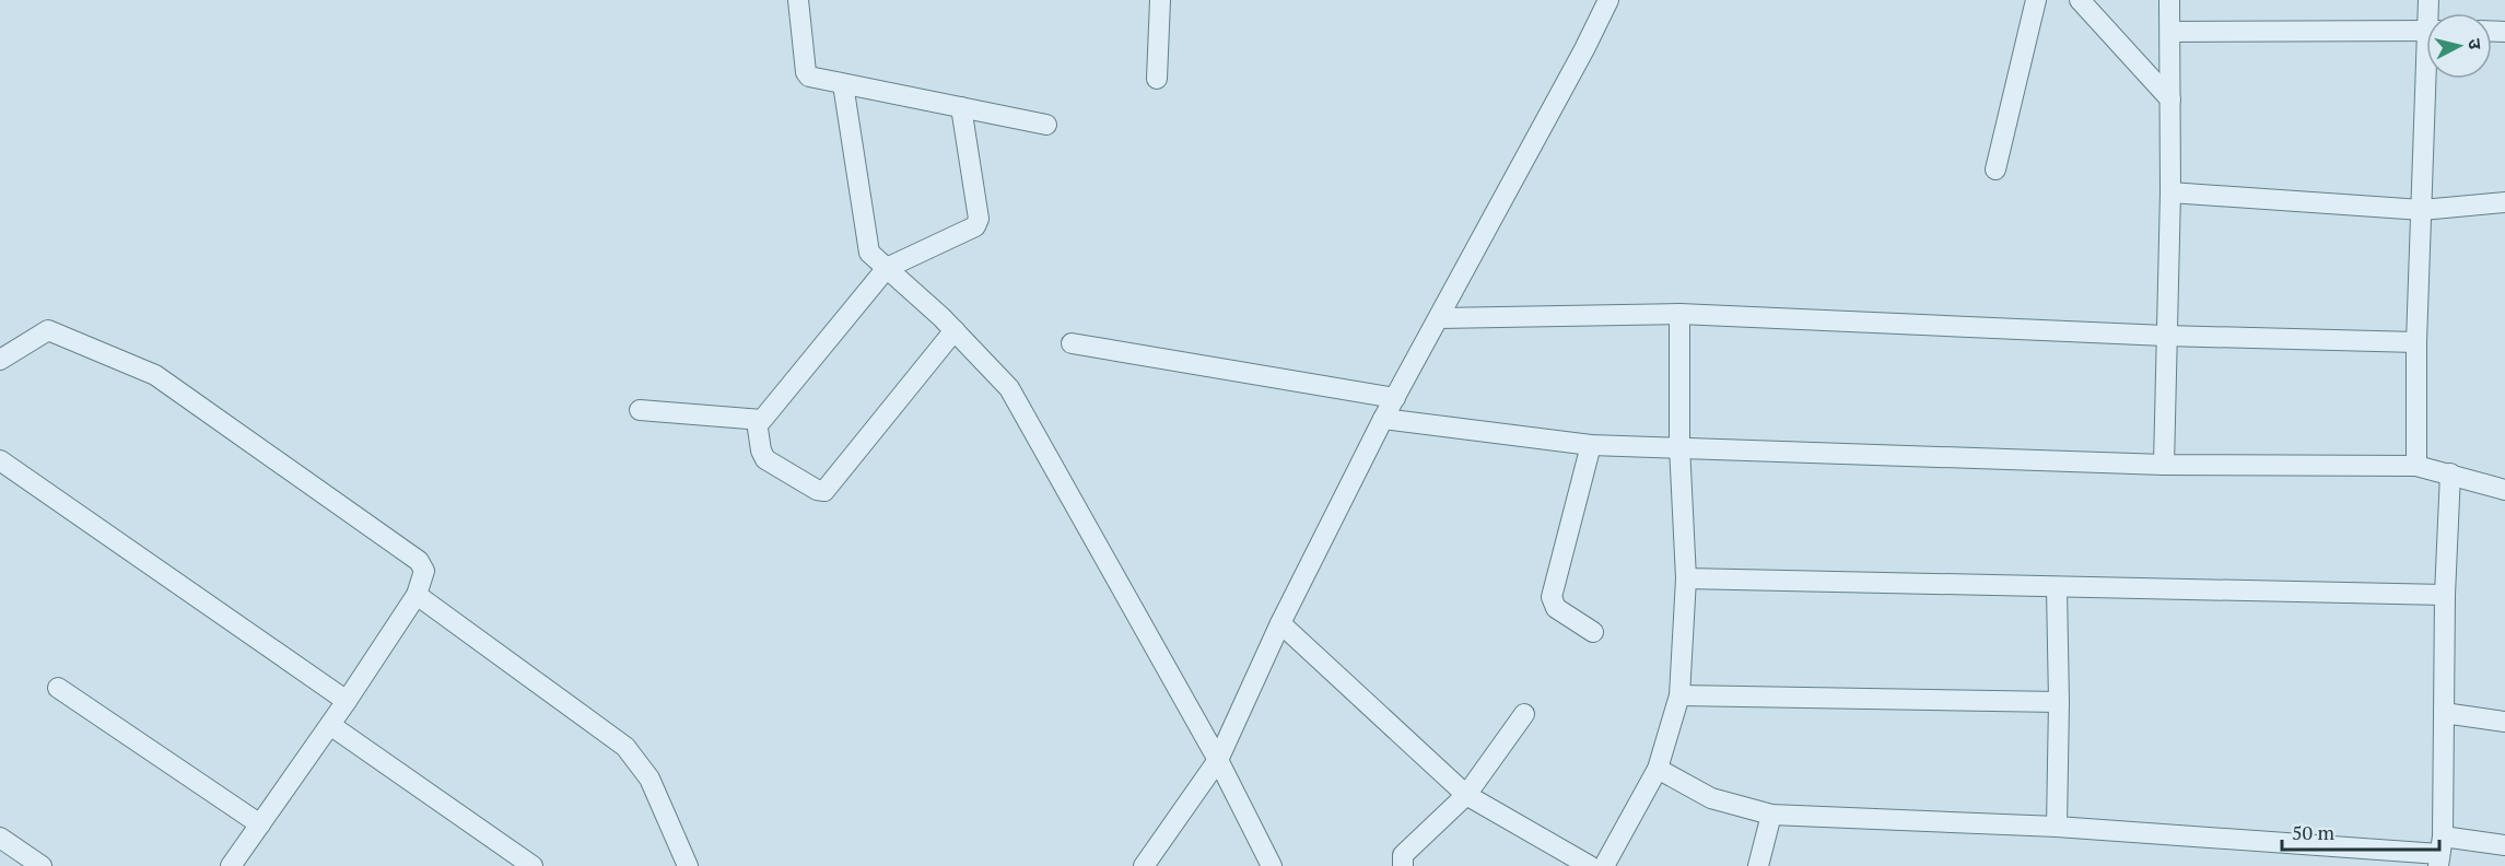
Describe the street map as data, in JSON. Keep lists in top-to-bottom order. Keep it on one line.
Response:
{"scale_bar":"50 m","north":"right"}
